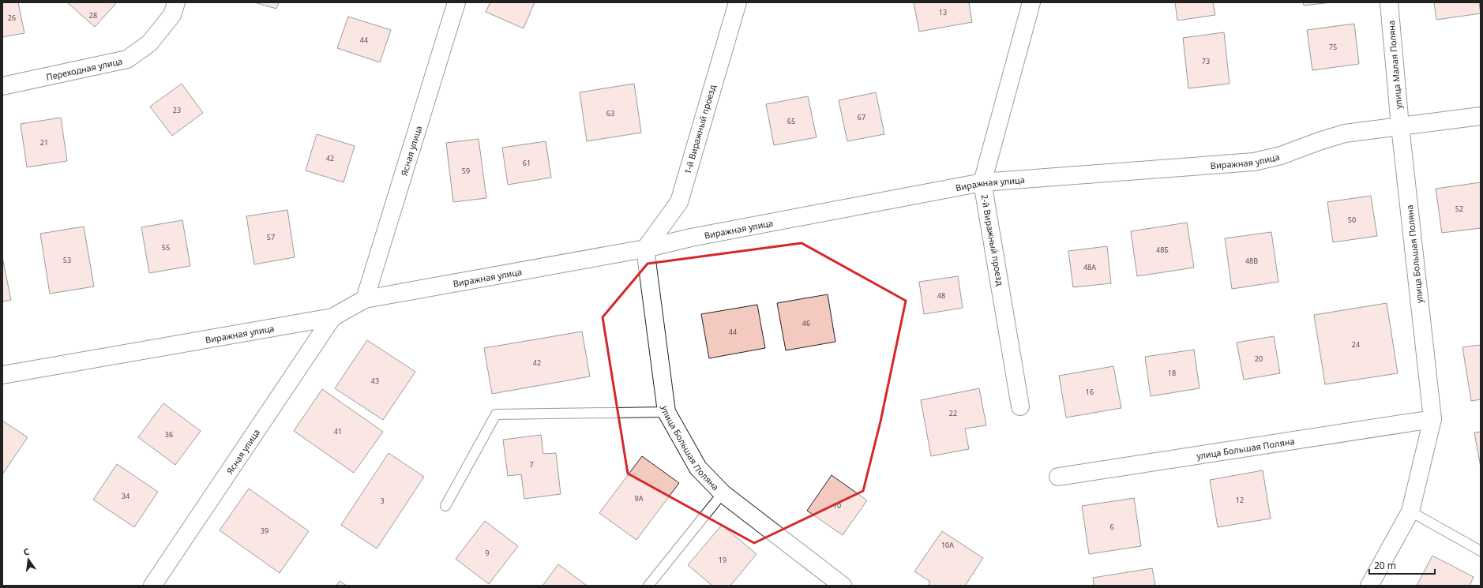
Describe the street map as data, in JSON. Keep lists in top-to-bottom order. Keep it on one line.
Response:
{"streets":{"street":["улица Малая Поляна","Переходная улица","1-й Виражный проезд","Ясная улица","Виражная улица","2-й Виражный проезд","улица Большая Поляна"]},"crossings":[["улица Малая Поляна","Виражная улица"],["улица Малая Поляна","улица Большая Поляна"],["1-й Виражный проезд","Виражная улица"],["1-й Виражный проезд","улица Большая Поляна"],["Ясная улица","Виражная улица"],["Виражная улица","2-й Виражный проезд"],["Виражная улица","улица Большая Поляна"]],"house_numbers":["13","28","26","44","75","73","23","63","67","65","21","42","61","59","52","50","57","55","48Б","53","48В","48А","48","46","44","24","20","42","18","43","16","22","41","36","7","34","9А","12","3","10","6","39","10А","9","19"],"scale_bar":"20 m","north":"top"}
